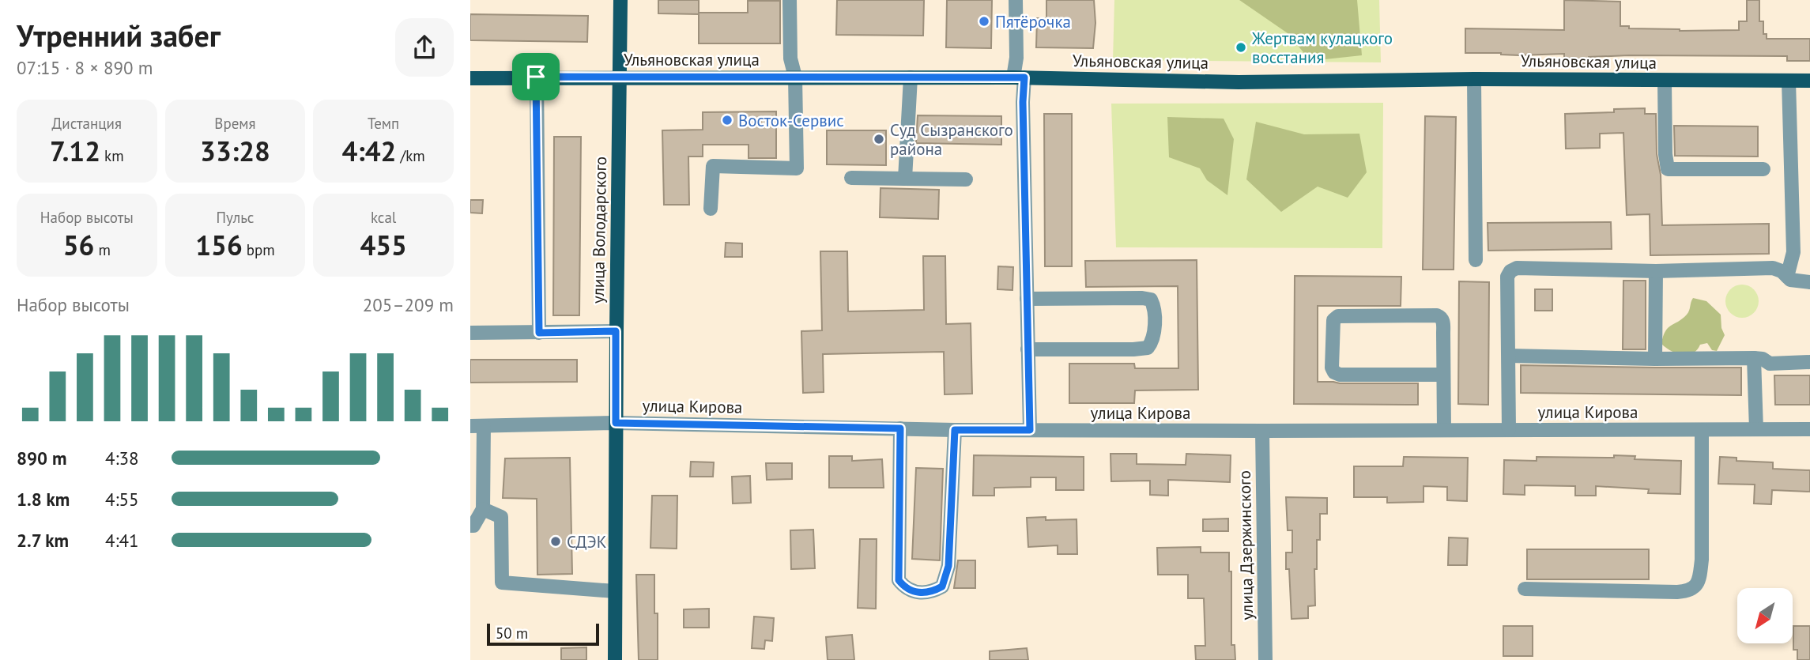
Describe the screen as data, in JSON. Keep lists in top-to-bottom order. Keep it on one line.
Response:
{"streets":{"main road":["Ульяновская улица","улица Володарского"],"street":["улица Кирова","улица Дзержинского"]},"crossings":[["Ульяновская улица","улица Володарского"],["улица Володарского","улица Кирова"],["улица Кирова","улица Дзержинского"]],"places":["Пятёрочка","Жертвам кулацкого восстания","Восток-Сервис","Суд Сызранского района","СДЭК"],"scale_bar":"50 m","north":"bottom left","page":{"heading":["Утренний забег","07:15 · 8 × 890 m"],"stats":[["Дистанция","7.12 km"],["Время","33:28"],["Темп","4:42 /km"],["Набор высоты","56 m"],["Пульс","156 bpm"],["kcal","455"]],"chart":["Набор высоты","205–209 m"],"list":[{"name":"890 m","note":"4:38"},{"name":"1.8 km","note":"4:55"},{"name":"2.7 km","note":"4:41"}],"scale":"50 m"}}
